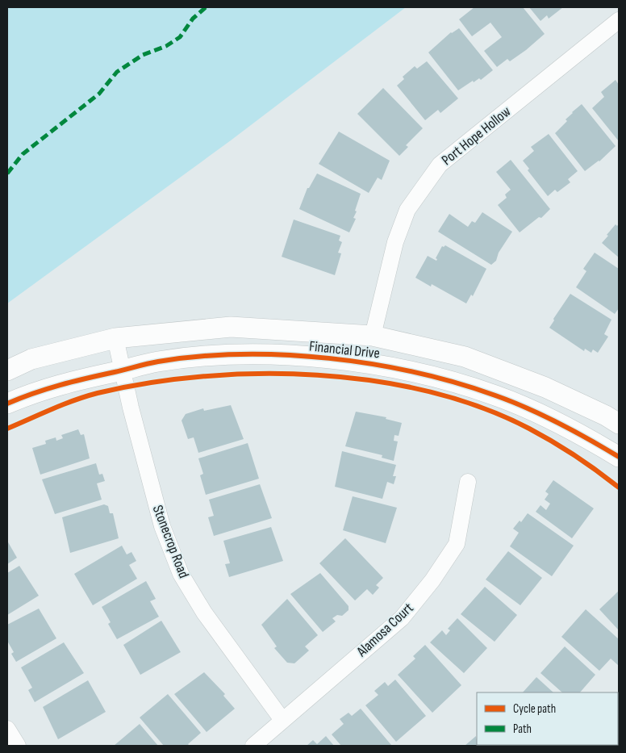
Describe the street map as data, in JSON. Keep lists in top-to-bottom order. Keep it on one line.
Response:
{"streets":{"street":["Port Hope Hollow","Financial Drive","Stonecrop Road","Alamosa Court"]},"crossings":[["Port Hope Hollow","Financial Drive"],["Financial Drive","Stonecrop Road"],["Stonecrop Road","Alamosa Court"]],"legend":["Cycle path","Path"]}
